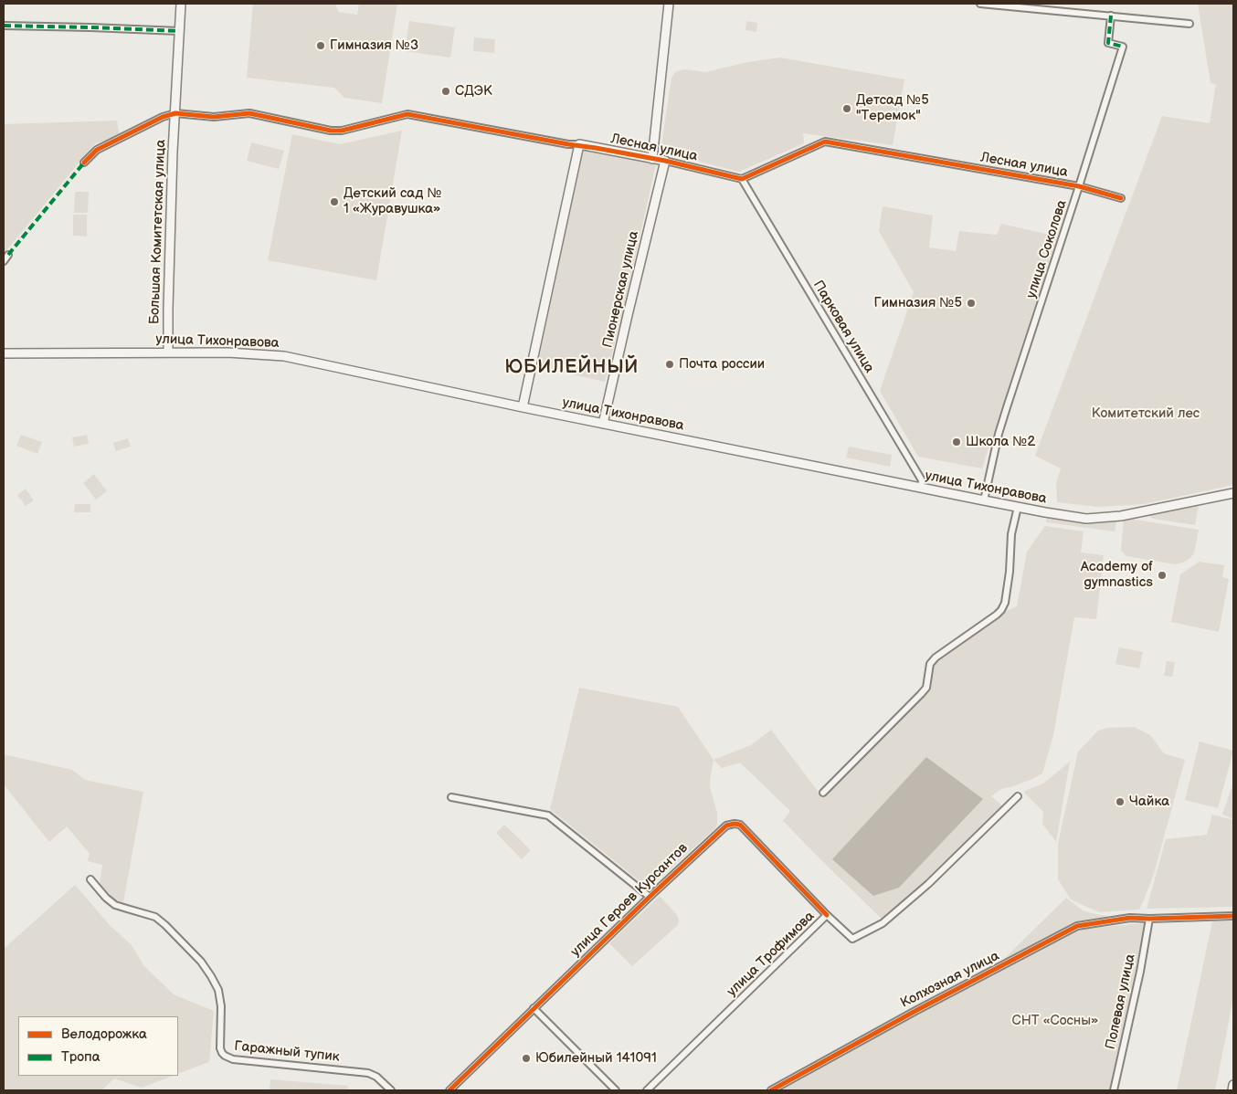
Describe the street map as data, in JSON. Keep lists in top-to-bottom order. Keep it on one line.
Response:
{"streets":{"main road":["Лесная улица","Большая Комитетская улица","Пионерская улица","улица Тихонравова"],"street":["улица Соколова","Парковая улица","улица Героев Курсантов","улица Трофимова","Колхозная улица","Полевая улица","Гаражный тупик"]},"crossings":[["Лесная улица","Большая Комитетская улица"],["Лесная улица","улица Соколова"],["Лесная улица","Пионерская улица"],["Лесная улица","Парковая улица"],["Большая Комитетская улица","улица Тихонравова"],["улица Соколова","улица Тихонравова"],["Пионерская улица","улица Тихонравова"],["Парковая улица","улица Тихонравова"],["улица Героев Курсантов","улица Трофимова"],["Колхозная улица","Полевая улица"]],"districts":["ЮБИЛЕЙНЫЙ"],"parks":["Комитетский лес","СНТ «Сосны»"],"places":["Гимназия №3","СДЭК","Детсад №5 \"Теремок\"","Детский сад № 1 «Журавушка»","Гимназия №5","Почта россии","Школа №2","Academy of gymnastics","Чайка","Юбилейный 141091"],"legend":["Велодорожка","Тропа"]}
